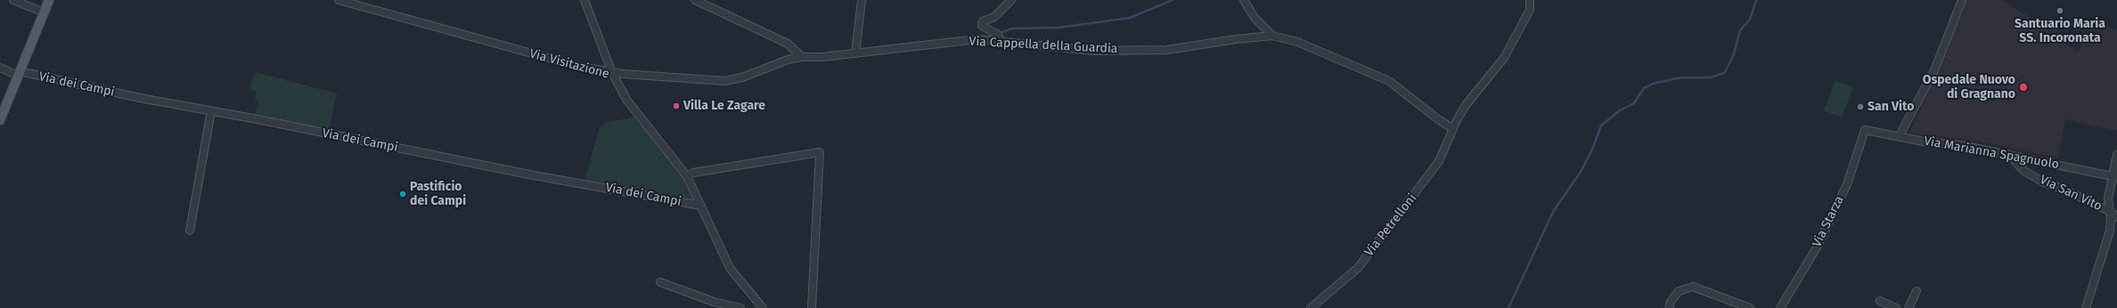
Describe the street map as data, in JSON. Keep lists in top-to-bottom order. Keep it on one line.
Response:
{"streets":{"street":["Via Cappella della Guardia","Via Visitazione","Via dei Campi","Via Marianna Spagnuolo","Via San Vito","Via Starza","Via Petrelloni"]},"crossings":[["Via Cappella della Guardia","Via Visitazione"],["Via Cappella della Guardia","Via Petrelloni"],["Via Visitazione","Via dei Campi"],["Via Marianna Spagnuolo","Via San Vito"],["Via Marianna Spagnuolo","Via Starza"]],"places":["Santuario Maria SS. Incoronata","Ospedale Nuovo di Gragnano","Villa Le Zagare","San Vito","Pastificio dei Campi"]}
